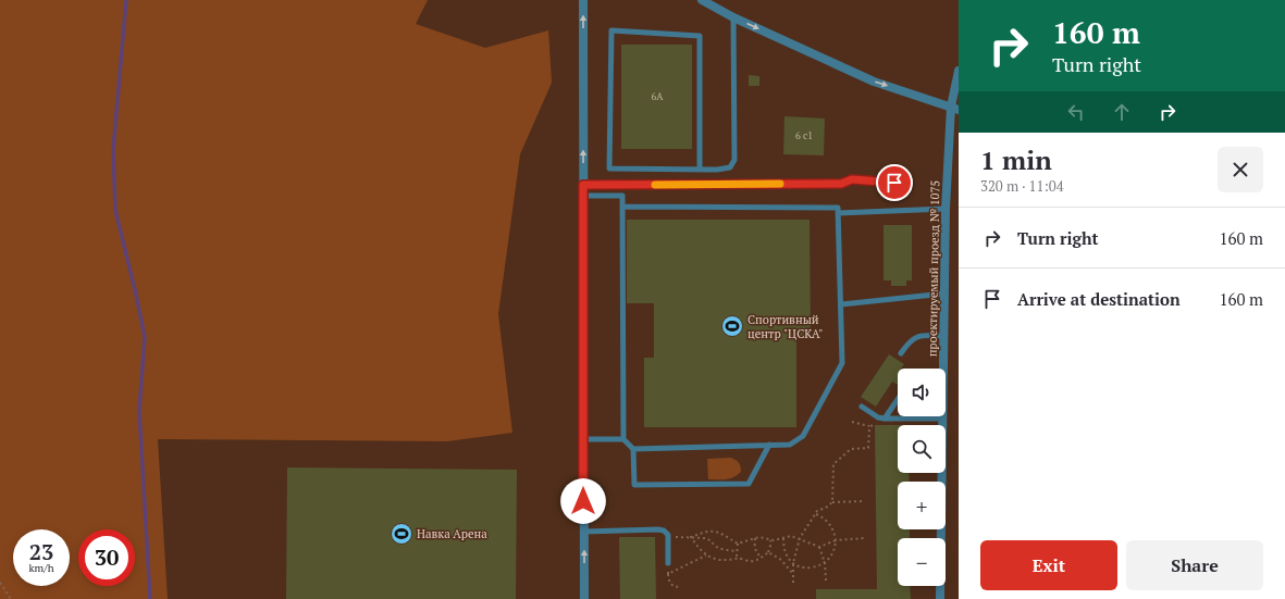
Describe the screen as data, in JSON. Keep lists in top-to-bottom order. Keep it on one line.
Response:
{"streets":{"street":["проектируемый проезд № 1075"]},"places":{"sports":["Спортивный центр \"ЦСКА\"","Навка Арена"]},"house_numbers":["6А","6 с1"],"page":{"turn":["160 m","Turn right"],"heading":["1 min","320 m · 11:04"],"list":[{"name":"Turn right","value":"160 m"},{"name":"Arrive at destination","value":"160 m"}],"map_buttons":["+","−"],"speed":"23 km/h","limit":"30","buttons":["Exit","Share"]}}
